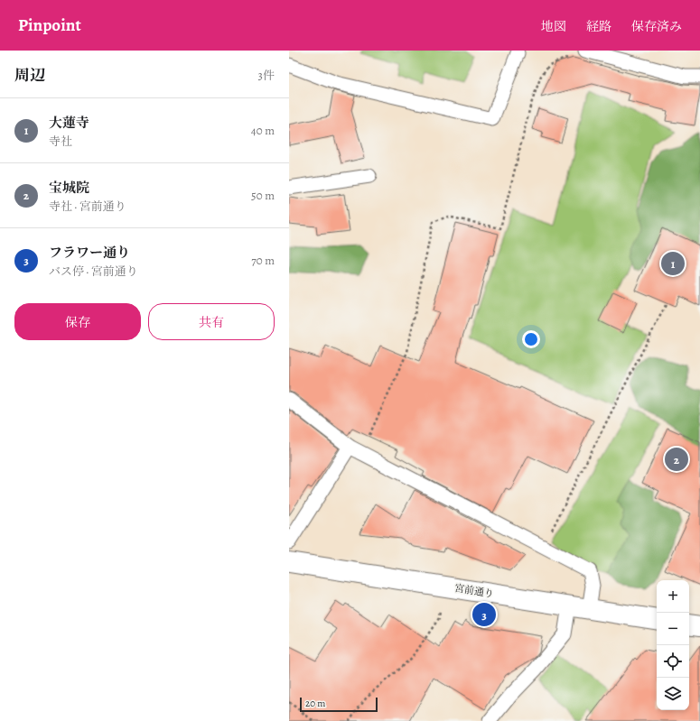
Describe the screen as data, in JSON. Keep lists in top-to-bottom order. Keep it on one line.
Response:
{"streets":{"street":["宮前通り"]},"scale_bar":"20 m","page":{"header":"Pinpoint","nav":["地図","経路","保存済み"],"heading":["周辺","3件"],"list":[{"mark":"1","name":"大蓮寺","note":"寺社","value":"40 m"},{"mark":"2","name":"宝城院","note":"寺社 · 宮前通り","value":"50 m"},{"mark":"3","name":"フラワー通り","note":"バス停 · 宮前通り","value":"70 m"}],"pins":["1","2","3"],"buttons":["保存","共有"],"map_buttons":["+","−"],"scale":"20 m"}}
